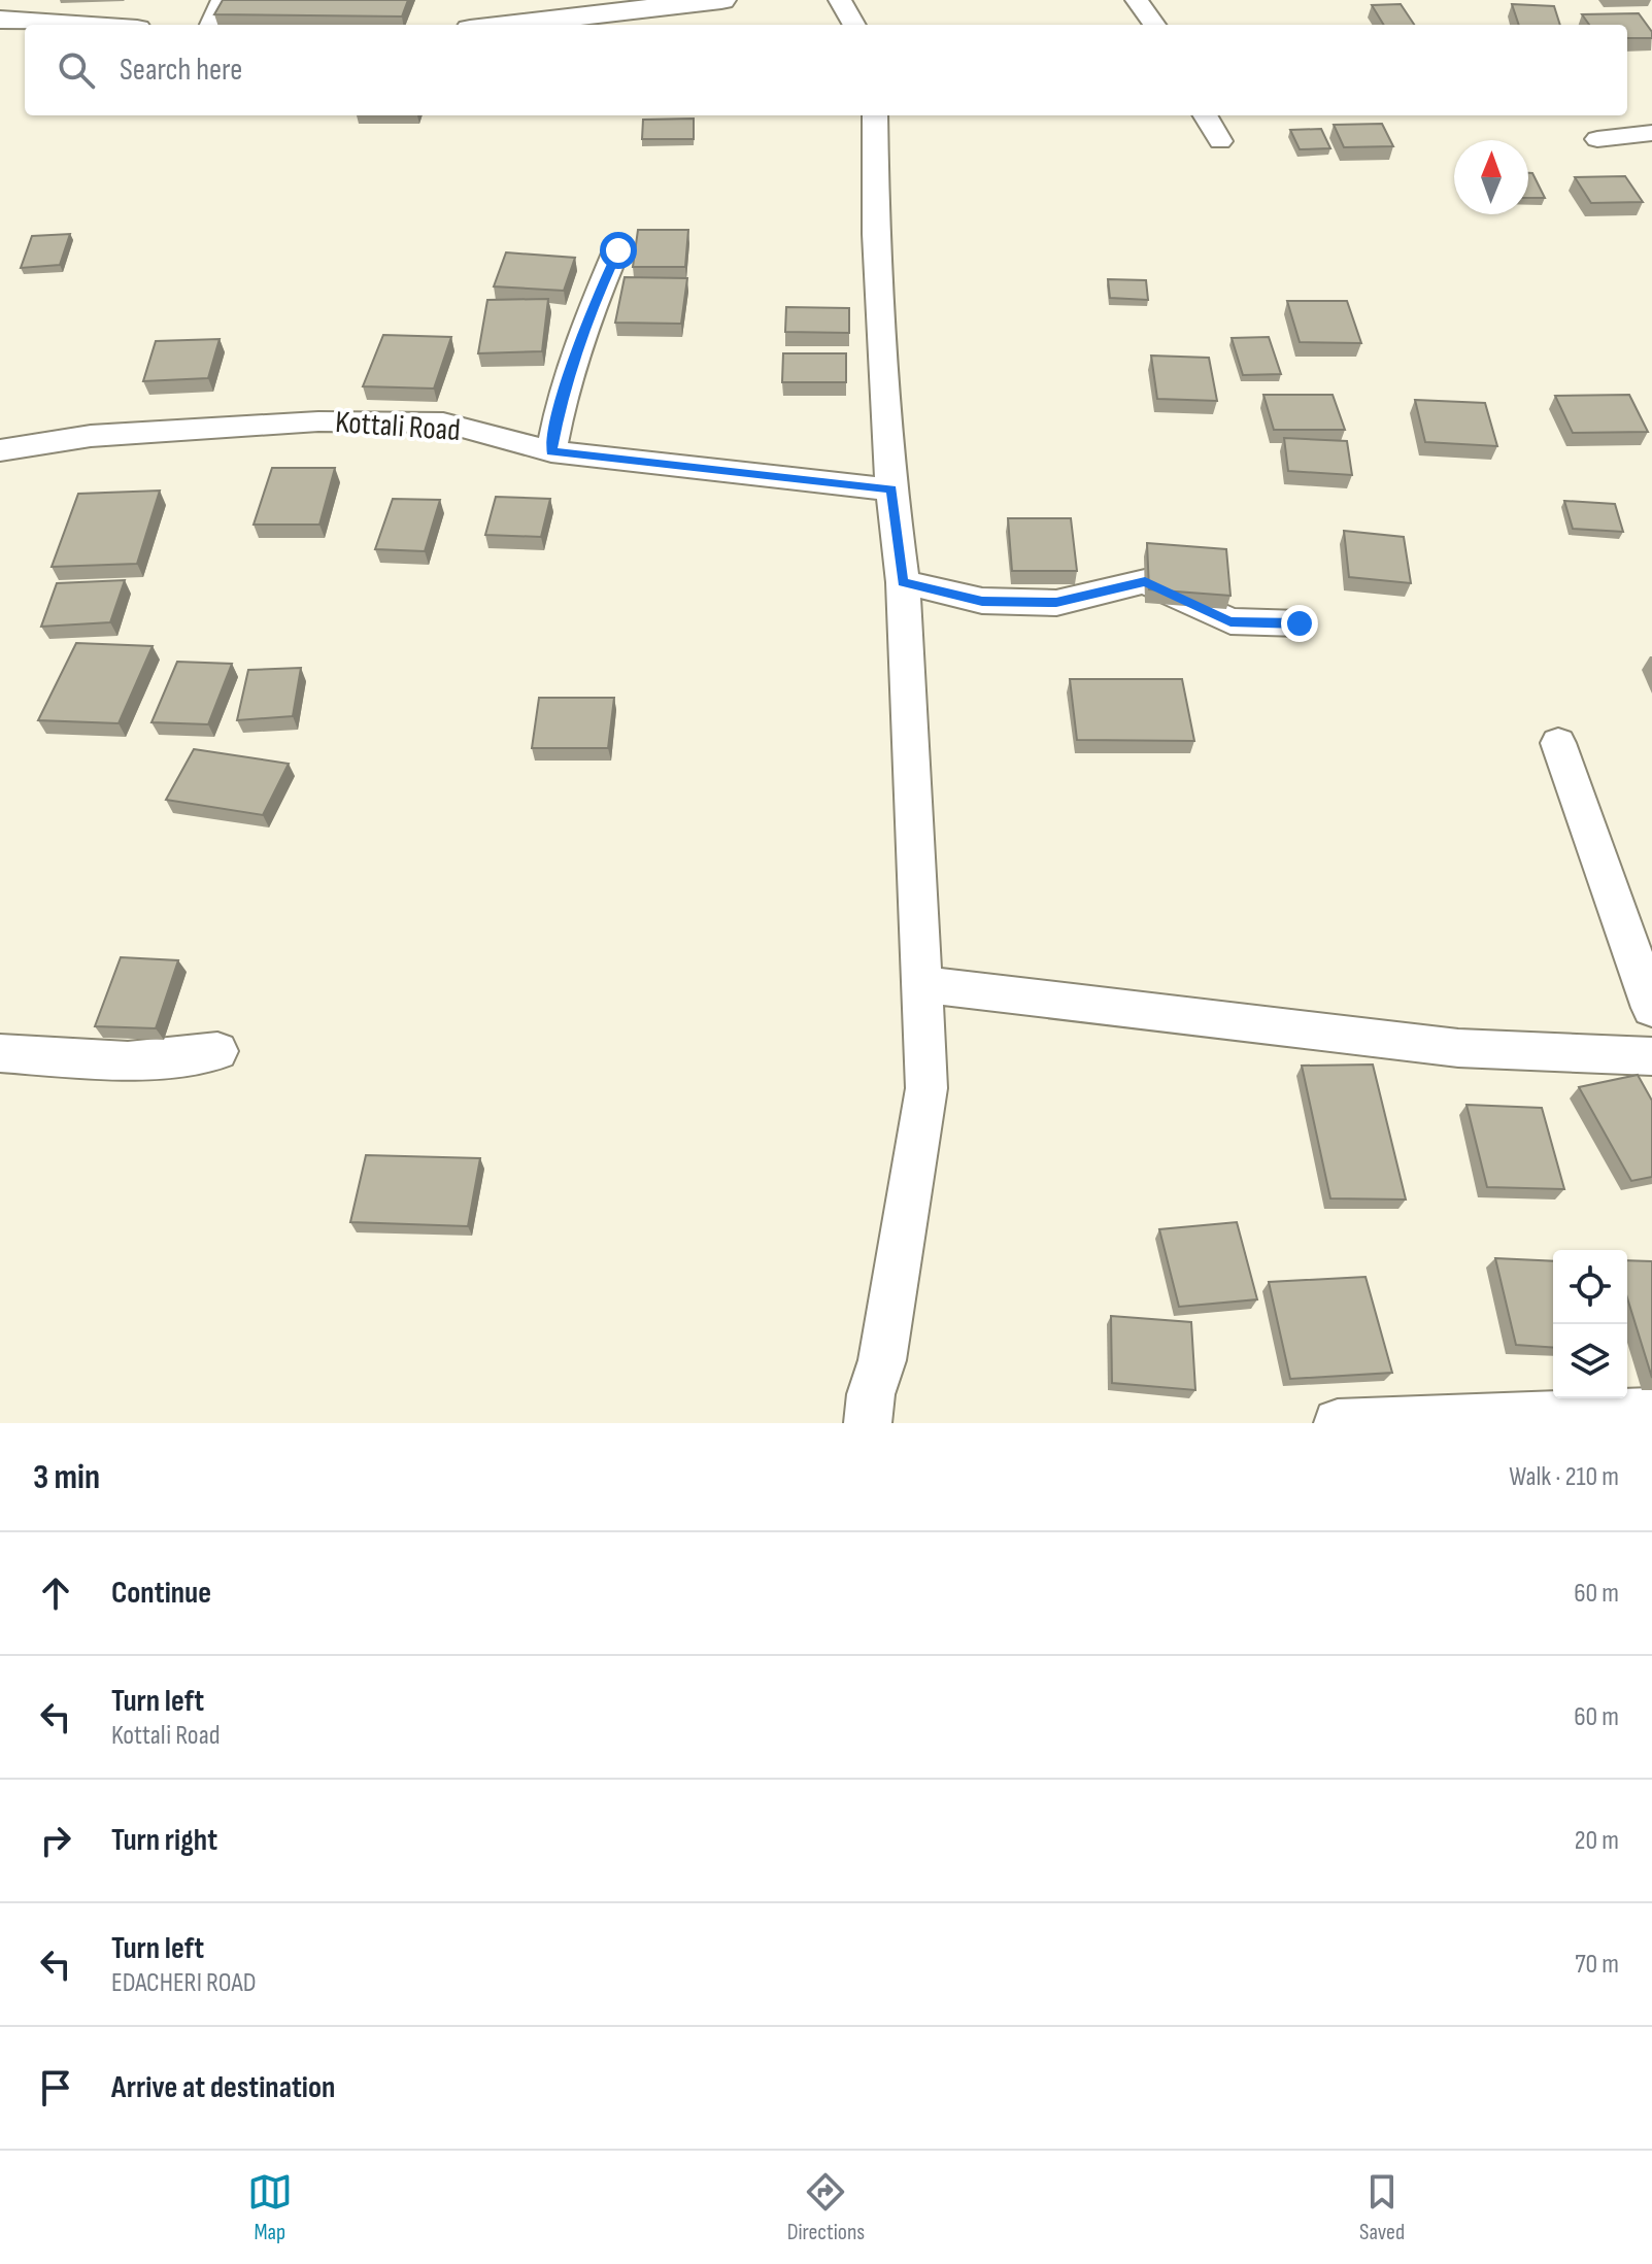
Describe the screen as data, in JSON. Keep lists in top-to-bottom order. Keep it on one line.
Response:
{"streets":{"street":["Kottali Road"]},"north":"top","page":{"search":"Search here","heading":["3 min","Walk · 210 m"],"list":[["Continue","60 m"],["Turn left","Kottali Road","60 m"],["Turn right","20 m"],["Turn left","EDACHERI ROAD","70 m"],"Arrive at destination"],"nav":["Map","Directions","Saved"]}}
